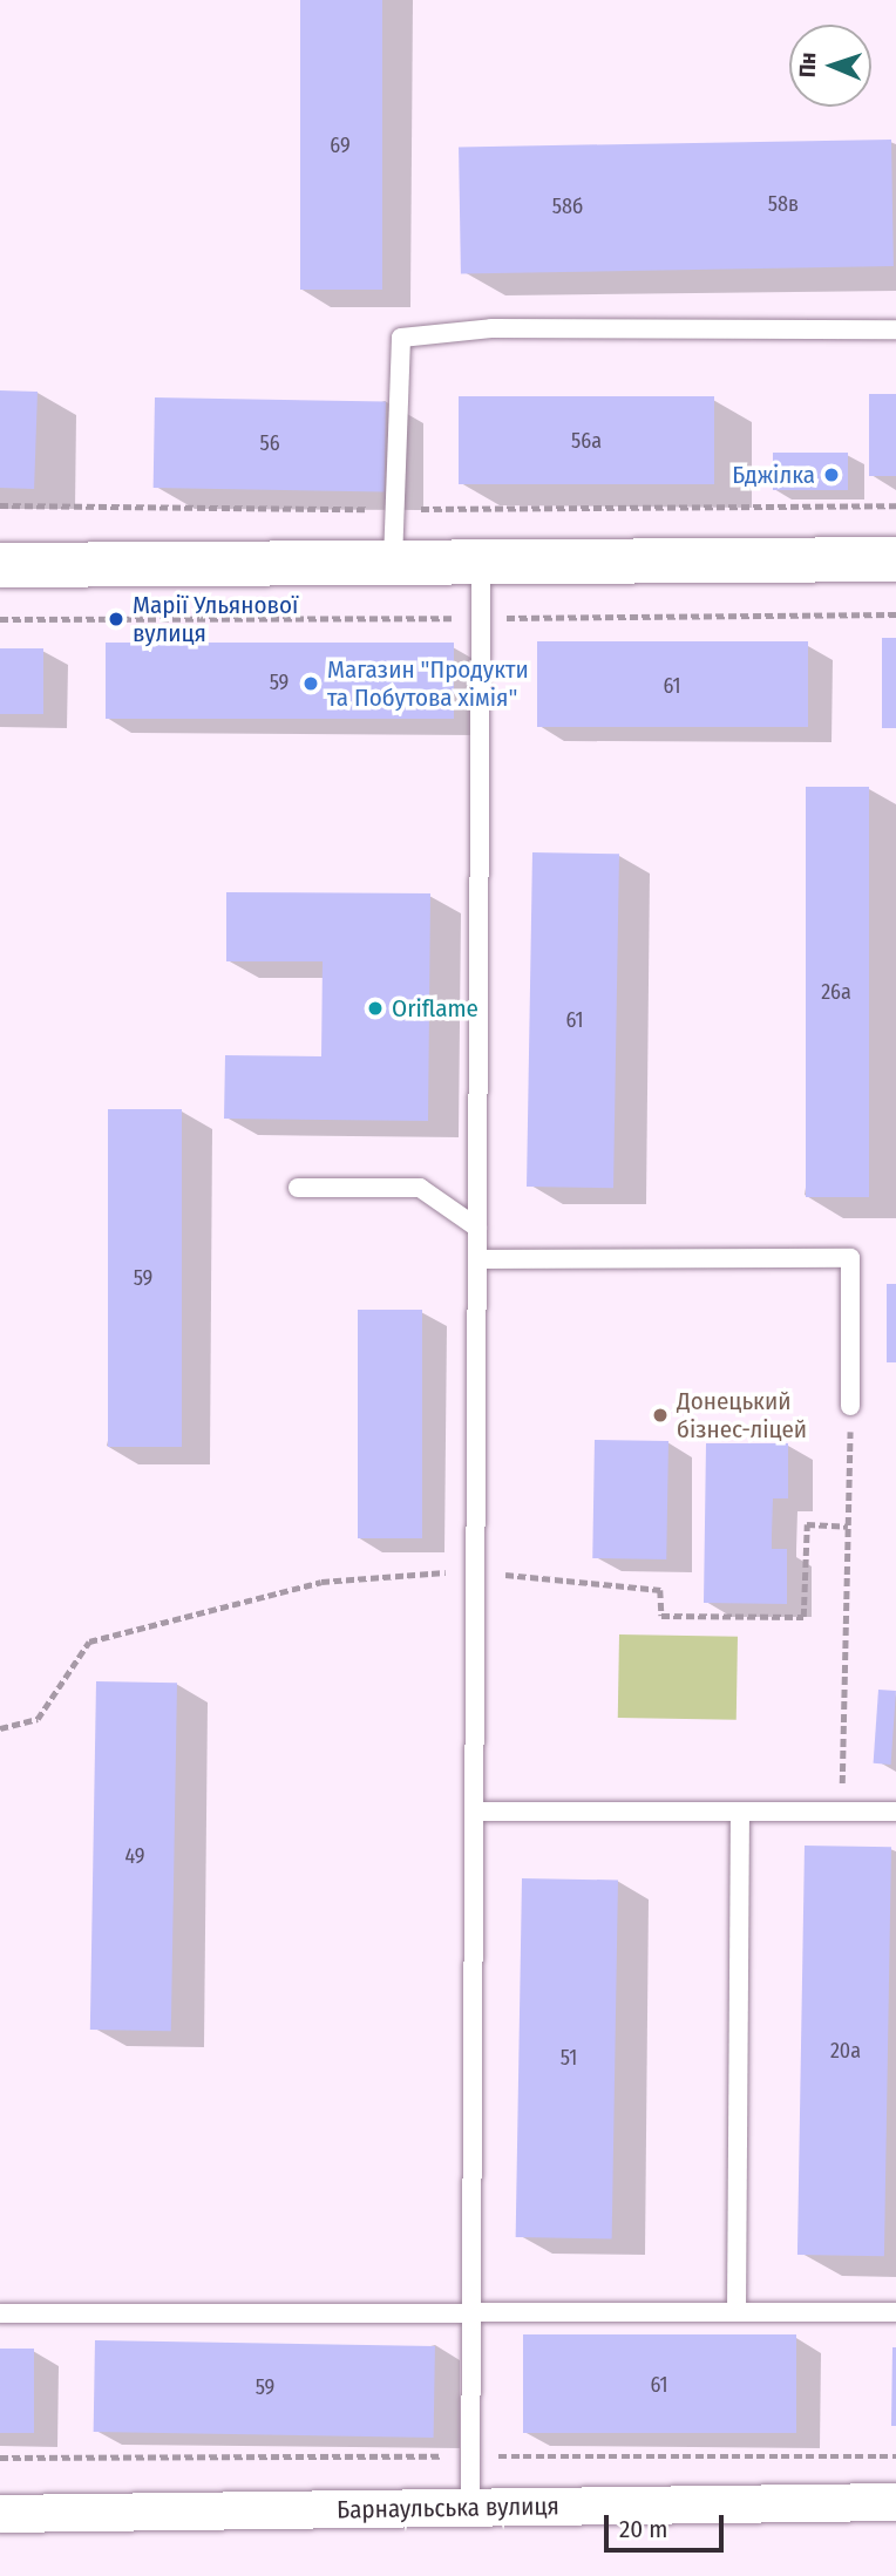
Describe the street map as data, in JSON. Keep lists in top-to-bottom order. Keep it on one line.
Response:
{"streets":{"street":["Барнаульська вулиця"]},"places":["Бджілка","Марії Ульянової вулиця","Магазин \"Продукти та Побутова хімія\"","Oriflame","Донецький бізнес-ліцей"],"house_numbers":["69","58в","58б","56а","56","59","61","26а","61","59","49","20а","51","61","59"],"scale_bar":"20 m","north":"left"}
